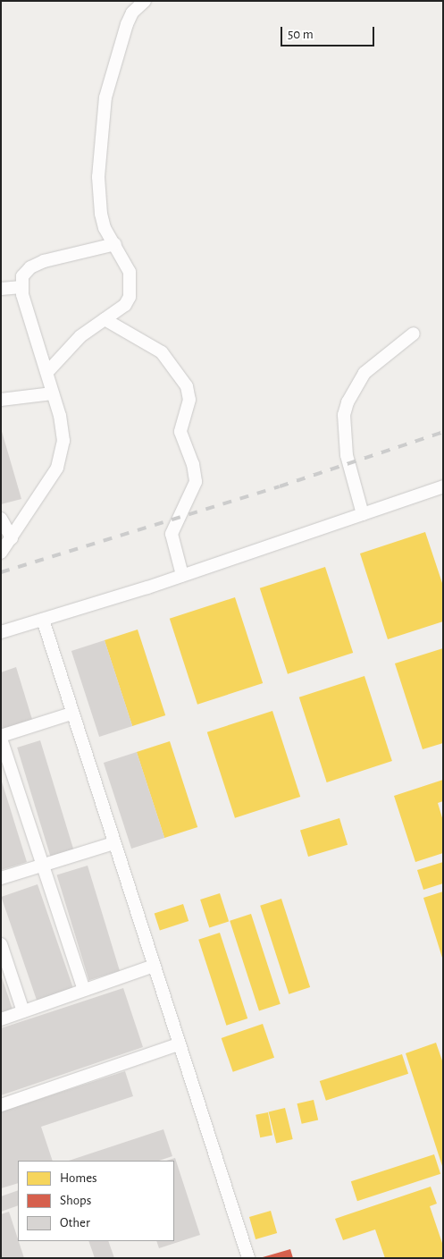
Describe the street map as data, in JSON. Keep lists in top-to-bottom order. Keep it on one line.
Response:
{"legend":["Homes","Shops","Other"],"scale_bar":"50 m"}
